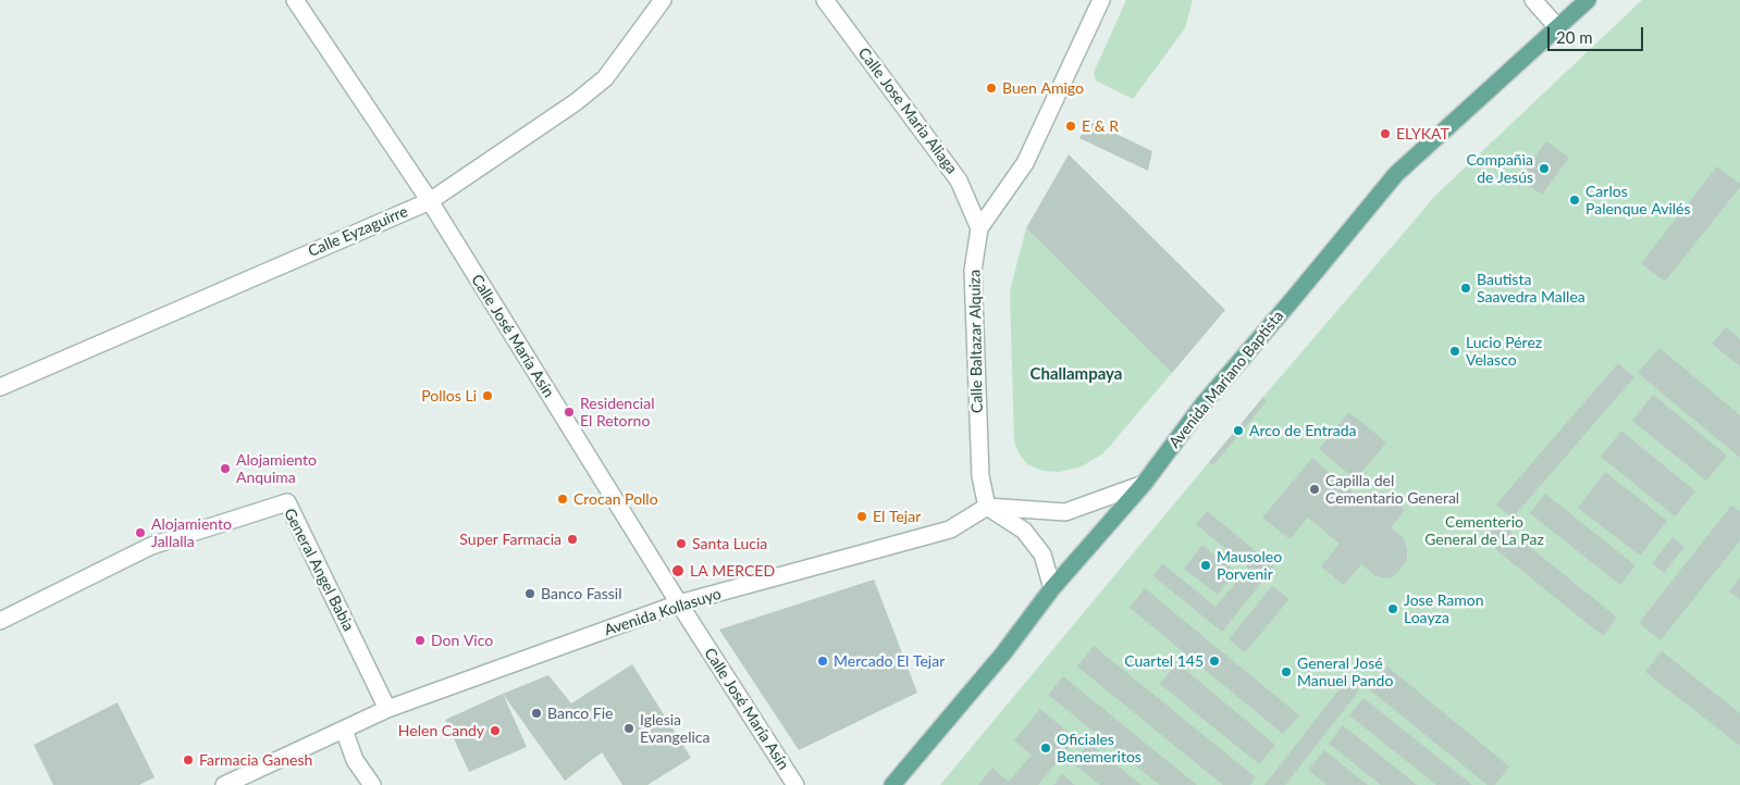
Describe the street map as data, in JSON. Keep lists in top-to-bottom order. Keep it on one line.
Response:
{"streets":{"main road":["Avenida Mariano Baptista"],"street":["Calle Jose Maria Aliaga","Calle Eyzaguirre","Calle José María Asín","Calle Baltazar Alquiza","General Angel Babia","Avenida Kollasuyo"]},"crossings":[["Calle Jose Maria Aliaga","Calle Baltazar Alquiza"],["Calle Eyzaguirre","Calle José María Asín"],["Calle José María Asín","Avenida Kollasuyo"],["Calle Baltazar Alquiza","Avenida Kollasuyo"],["General Angel Babia","Avenida Kollasuyo"]],"districts":["Challampaya"],"parks":["Cementerio General de La Paz"],"places":["Buen Amigo","E & R","ELYKAT","Compañìa de Jesús","Carlos Palenque Avilés","Bautista Saavedra Mallea","Lucio Pérez Velasco","Pollos Li","Residencial El Retorno","Arco de Entrada","Alojamiento Anquima","Capilla del Cementario General","Crocan Pollo","El Tejar","Alojamiento Jallalla","Super Farmacia","Santa Lucia","Mausoleo Porvenir","LA MERCED","Banco Fassil","Jose Ramon Loayza","Don Vico","Mercado El Tejar","Cuartel 145","General José Manuel Pando","Banco Fie","Iglesia Evangelica","Helen Candy","Oficiales Benemeritos","Farmacia Ganesh"],"scale_bar":"20 m"}
